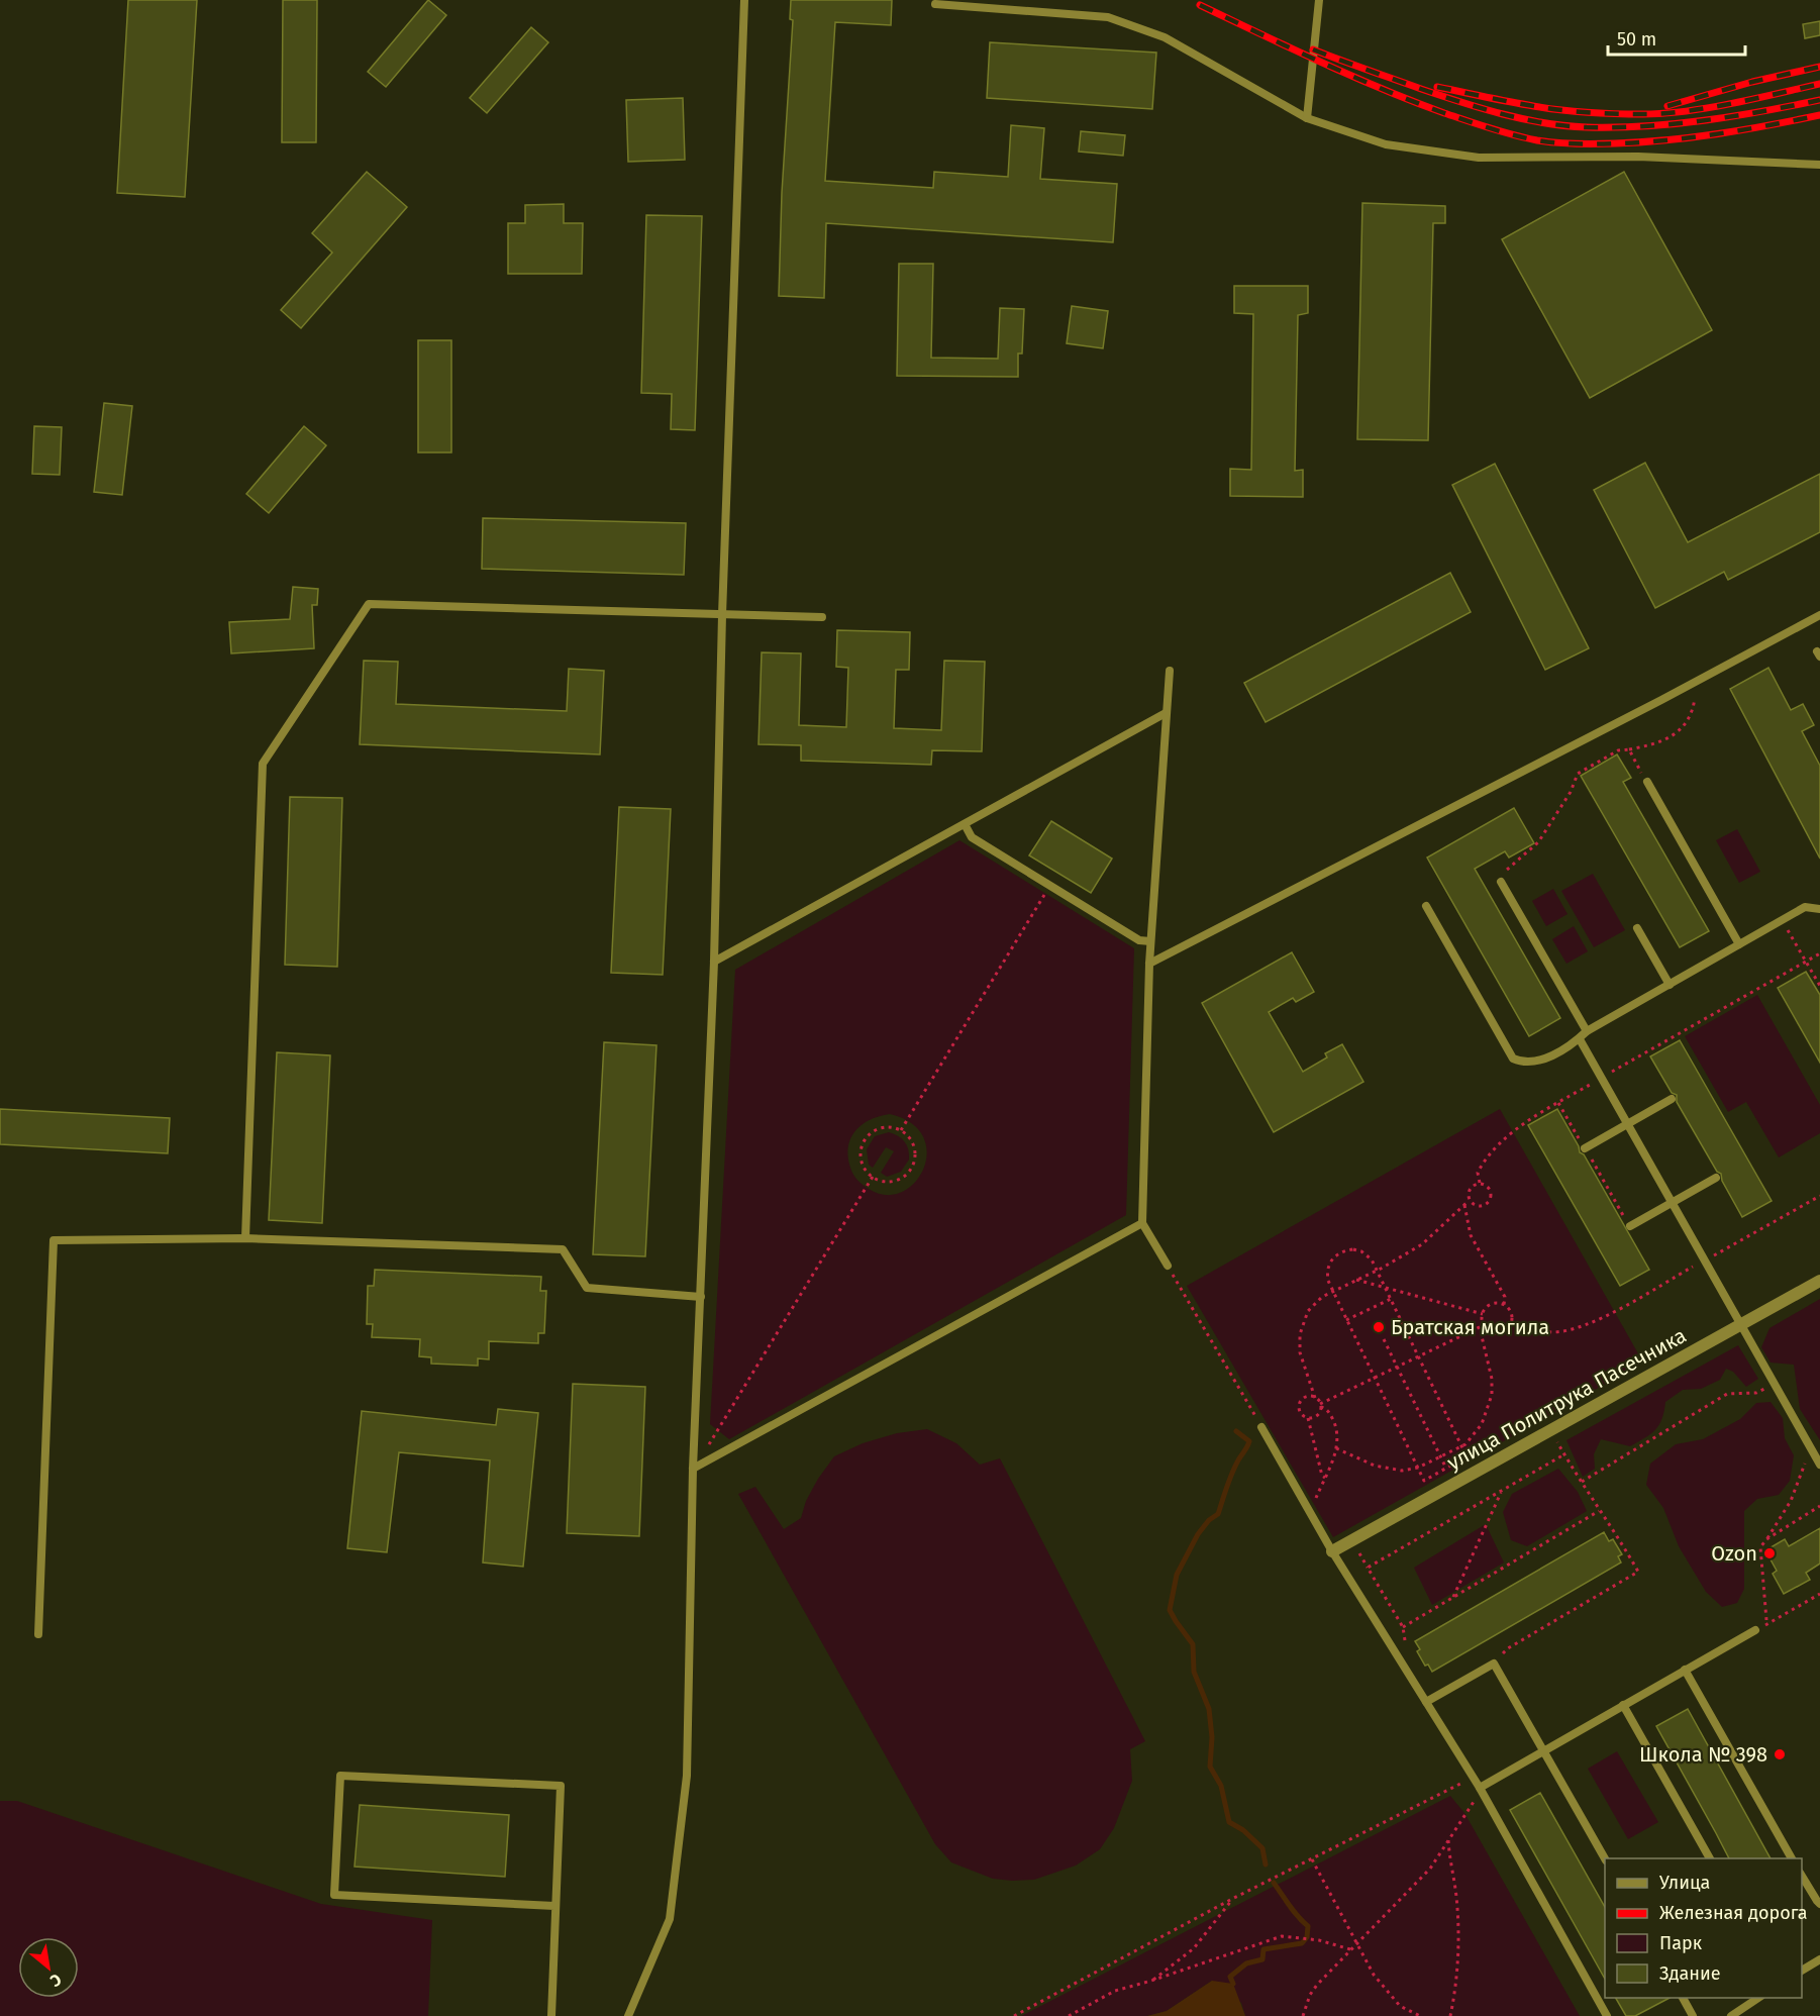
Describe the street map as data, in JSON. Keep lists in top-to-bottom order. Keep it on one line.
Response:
{"streets":{"street":["улица Политрука Пасечника"]},"places":["Братская могила","Ozon","Школа № 398"],"legend":["Улица","Железная дорога","Парк","Здание"],"scale_bar":"50 m","north":"bottom right"}
